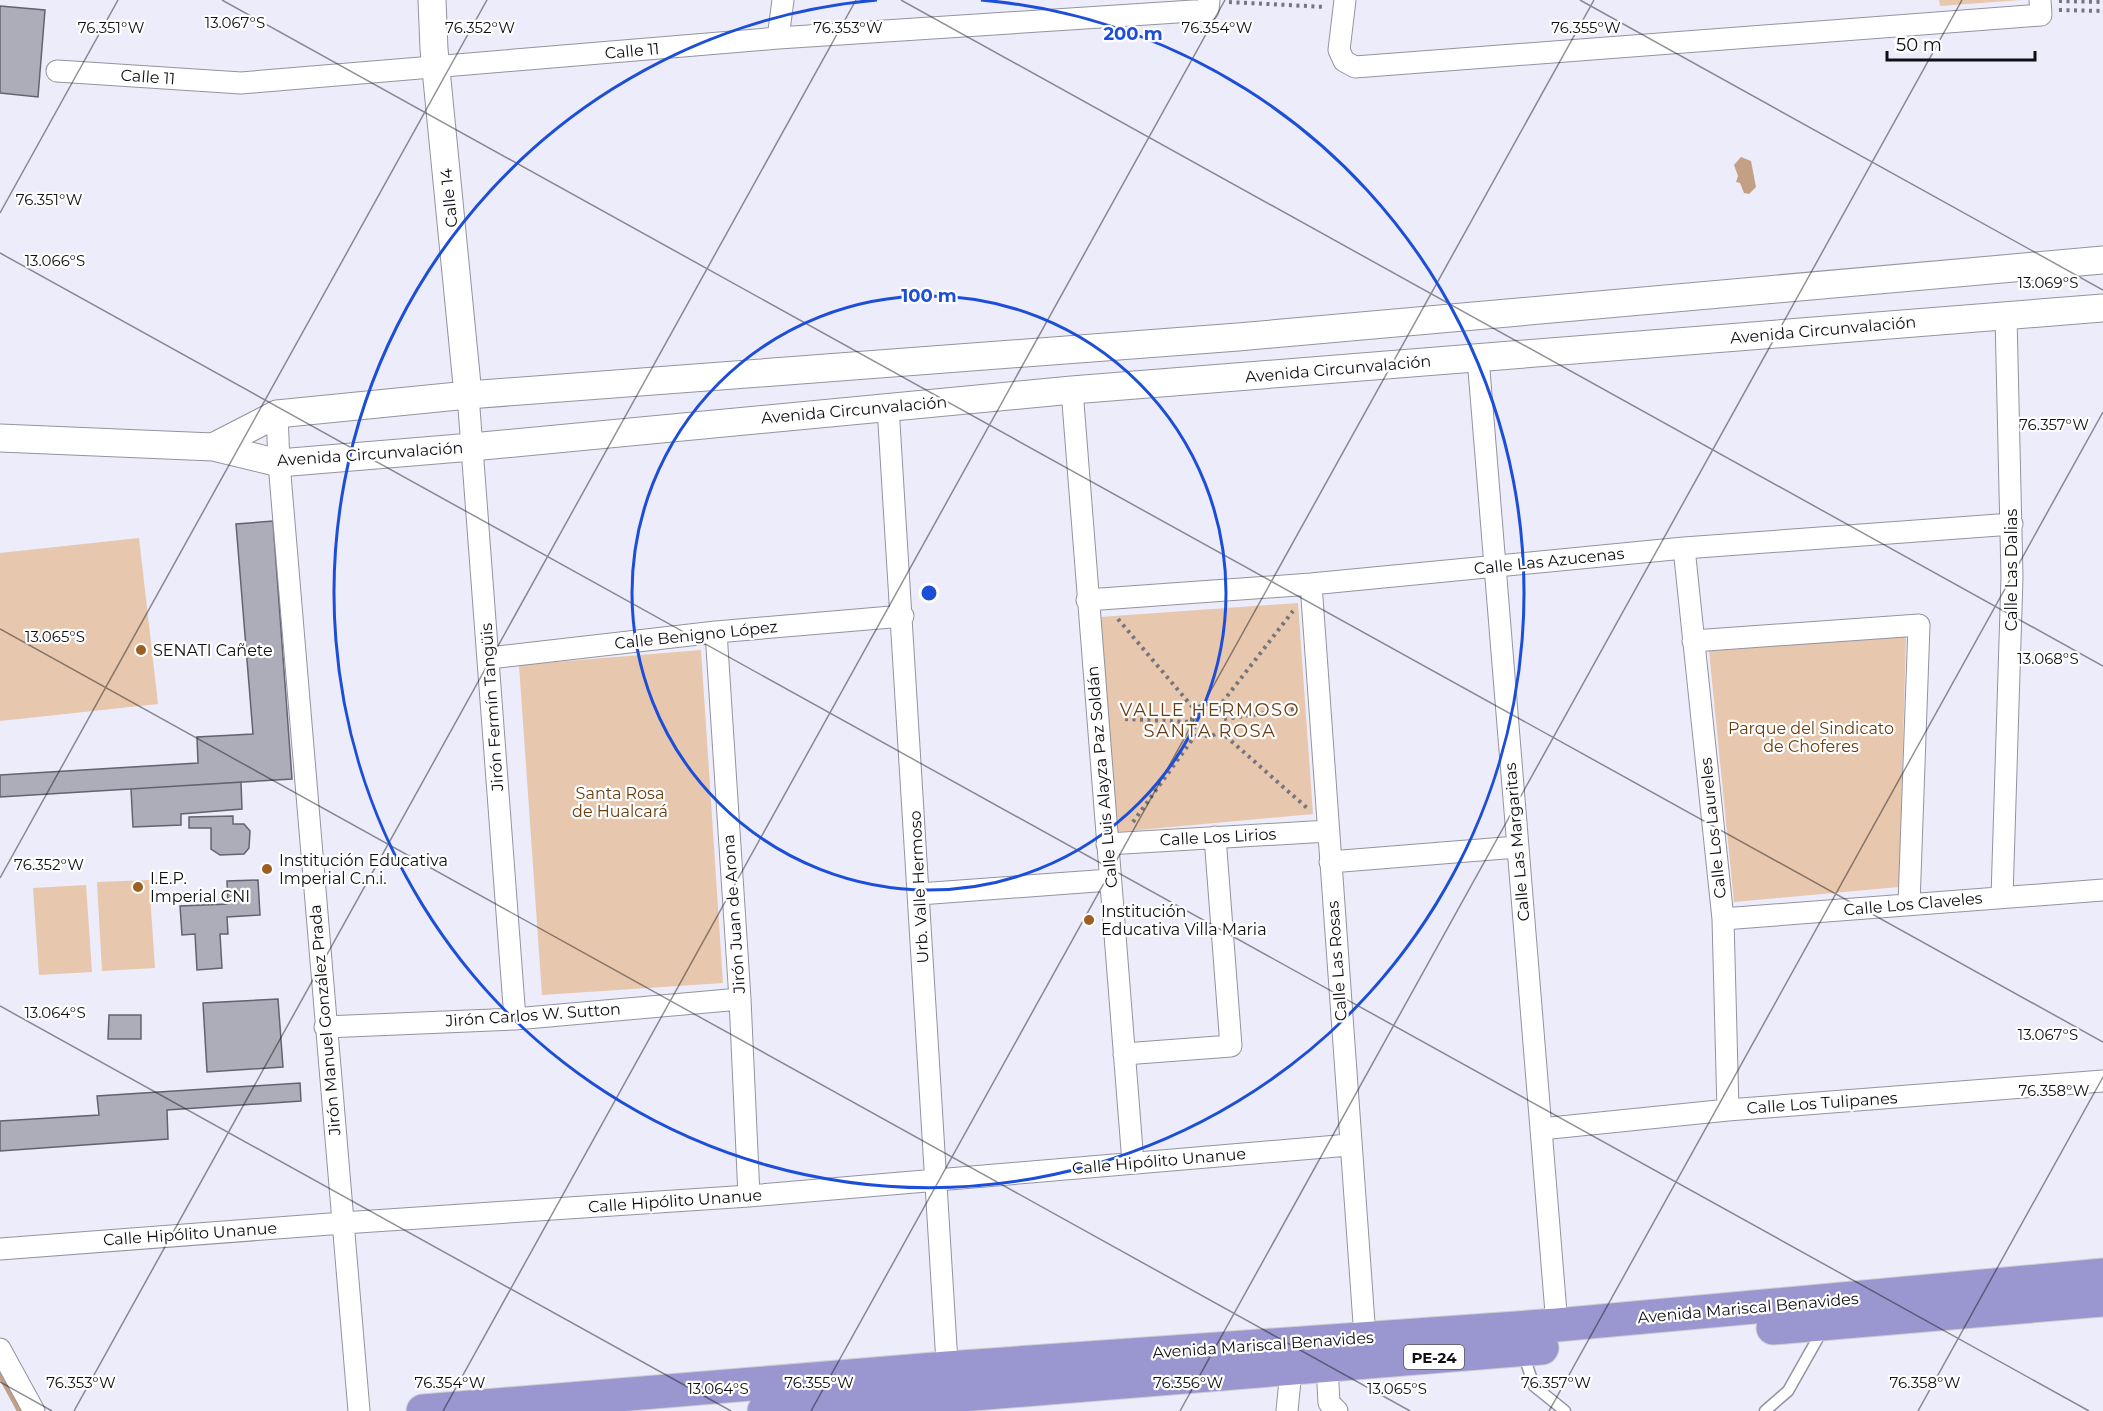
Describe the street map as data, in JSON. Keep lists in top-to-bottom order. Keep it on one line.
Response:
{"streets":{"highway":["Avenida Mariscal Benavides","PE-24"],"street":["Calle 11","Calle 14","Avenida Circunvalación","Calle Las Azucenas","Calle Las Dalias","Calle Benigno López","Jirón Fermín Tangüis","Calle Luis Alayza Paz Soldán","Calle Los Laureles","Calle Los Lirios","Calle Las Margaritas","Urb. Valle Hermoso","Calle Los Claveles","Jirón Juan de Arona","Calle Las Rosas","Jirón Carlos W. Sutton","Jirón Manuel González Prada","Calle Los Tulipanes","Calle Hipólito Unanue"]},"crossings":[["Calle 11","Calle 14"],["Calle 14","Jirón Fermín Tangüis"],["Avenida Circunvalación","Calle Las Dalias"],["Avenida Circunvalación","Jirón Fermín Tangüis"],["Avenida Circunvalación","Calle Luis Alayza Paz Soldán"],["Avenida Circunvalación","Calle Las Margaritas"],["Avenida Circunvalación","Urb. Valle Hermoso"],["Avenida Circunvalación","Jirón Manuel González Prada"],["Calle Las Azucenas","Calle Las Dalias"],["Calle Las Azucenas","Calle Luis Alayza Paz Soldán"],["Calle Las Azucenas","Calle Los Laureles"],["Calle Las Azucenas","Calle Las Margaritas"],["Calle Las Azucenas","Calle Las Rosas"],["Calle Las Dalias","Calle Los Claveles"],["Calle Benigno López","Jirón Fermín Tangüis"],["Calle Benigno López","Urb. Valle Hermoso"],["Calle Benigno López","Jirón Juan de Arona"],["Jirón Fermín Tangüis","Jirón Carlos W. Sutton"],["Calle Luis Alayza Paz Soldán","Calle Los Lirios"],["Calle Luis Alayza Paz Soldán","Calle Hipólito Unanue"],["Calle Los Laureles","Calle Los Claveles"],["Calle Los Laureles","Calle Los Tulipanes"],["Calle Los Lirios","Calle Las Rosas"],["Calle Las Margaritas","Calle Los Tulipanes"],["Calle Las Margaritas","Avenida Mariscal Benavides"],["Urb. Valle Hermoso","Calle Hipólito Unanue"],["Urb. Valle Hermoso","Avenida Mariscal Benavides"],["Jirón Juan de Arona","Jirón Carlos W. Sutton"],["Jirón Juan de Arona","Calle Hipólito Unanue"],["Calle Las Rosas","Calle Hipólito Unanue"],["Calle Las Rosas","Avenida Mariscal Benavides"],["Jirón Carlos W. Sutton","Jirón Manuel González Prada"],["Jirón Manuel González Prada","Calle Hipólito Unanue"]],"districts":["VALLE HERMOSO SANTA ROSA"],"parks":["Parque del Sindicato de Choferes","Santa Rosa de Hualcará"],"places":["SENATI Cañete","Institución Educativa Imperial C.n.i.","I.E.P. Imperial CNI","Institución Educativa Villa Maria"],"scale_bar":"50 m","coordinates":["13.067°S","76.351°W","76.352°W","76.353°W","76.354°W","76.355°W","13.066°S","13.069°S","76.357°W","13.065°S","13.068°S","13.064°S","76.358°W","76.356°W"],"rings":["200 m","100 m"]}
